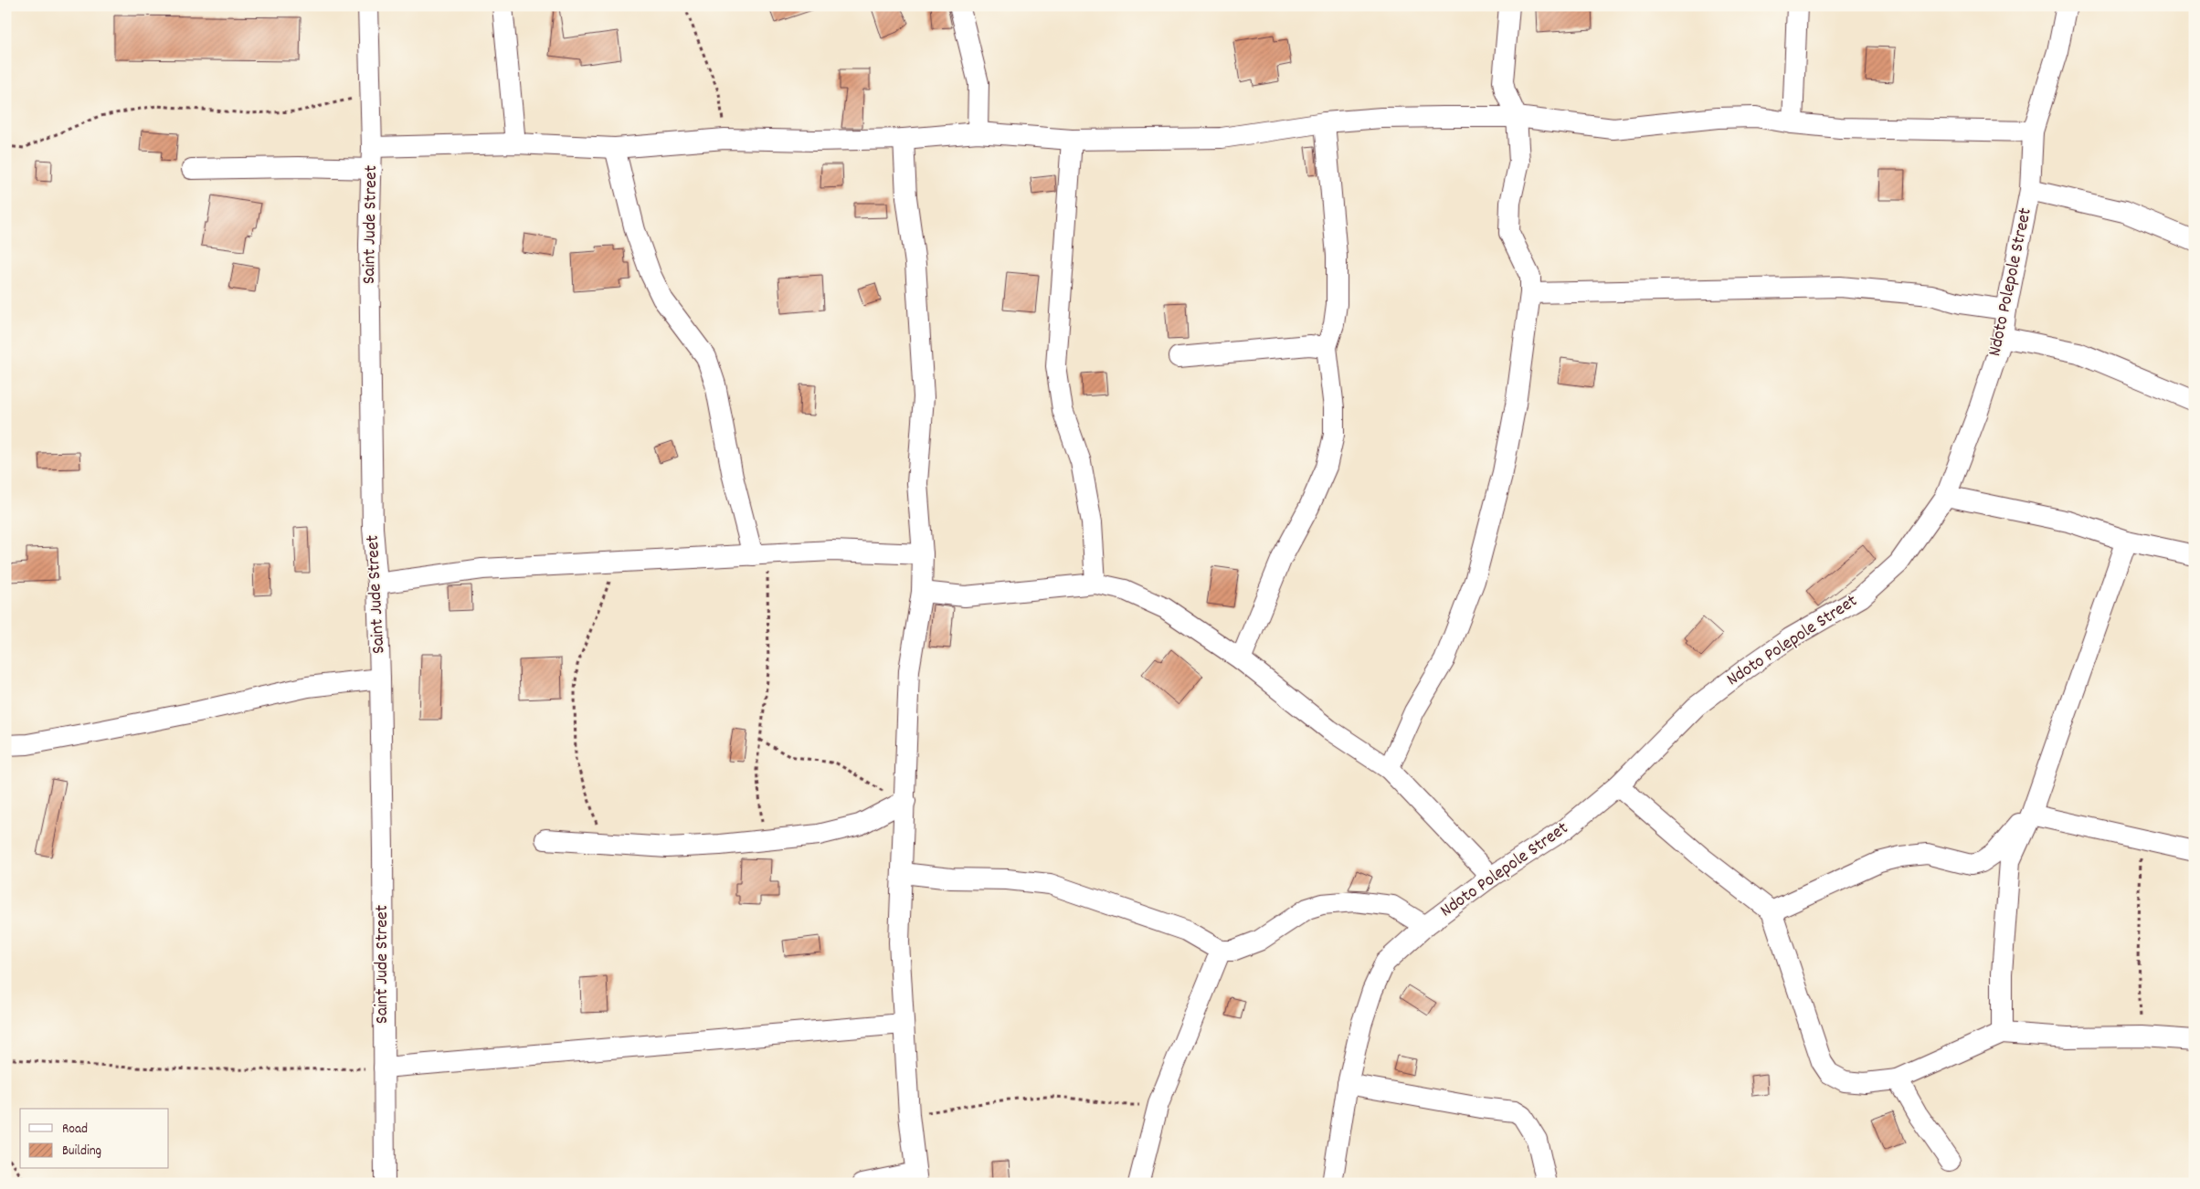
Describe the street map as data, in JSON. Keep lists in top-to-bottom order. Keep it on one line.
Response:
{"streets":{"street":["Saint Jude Street","Ndoto Polepole Street"]},"legend":["Road","Building"]}
